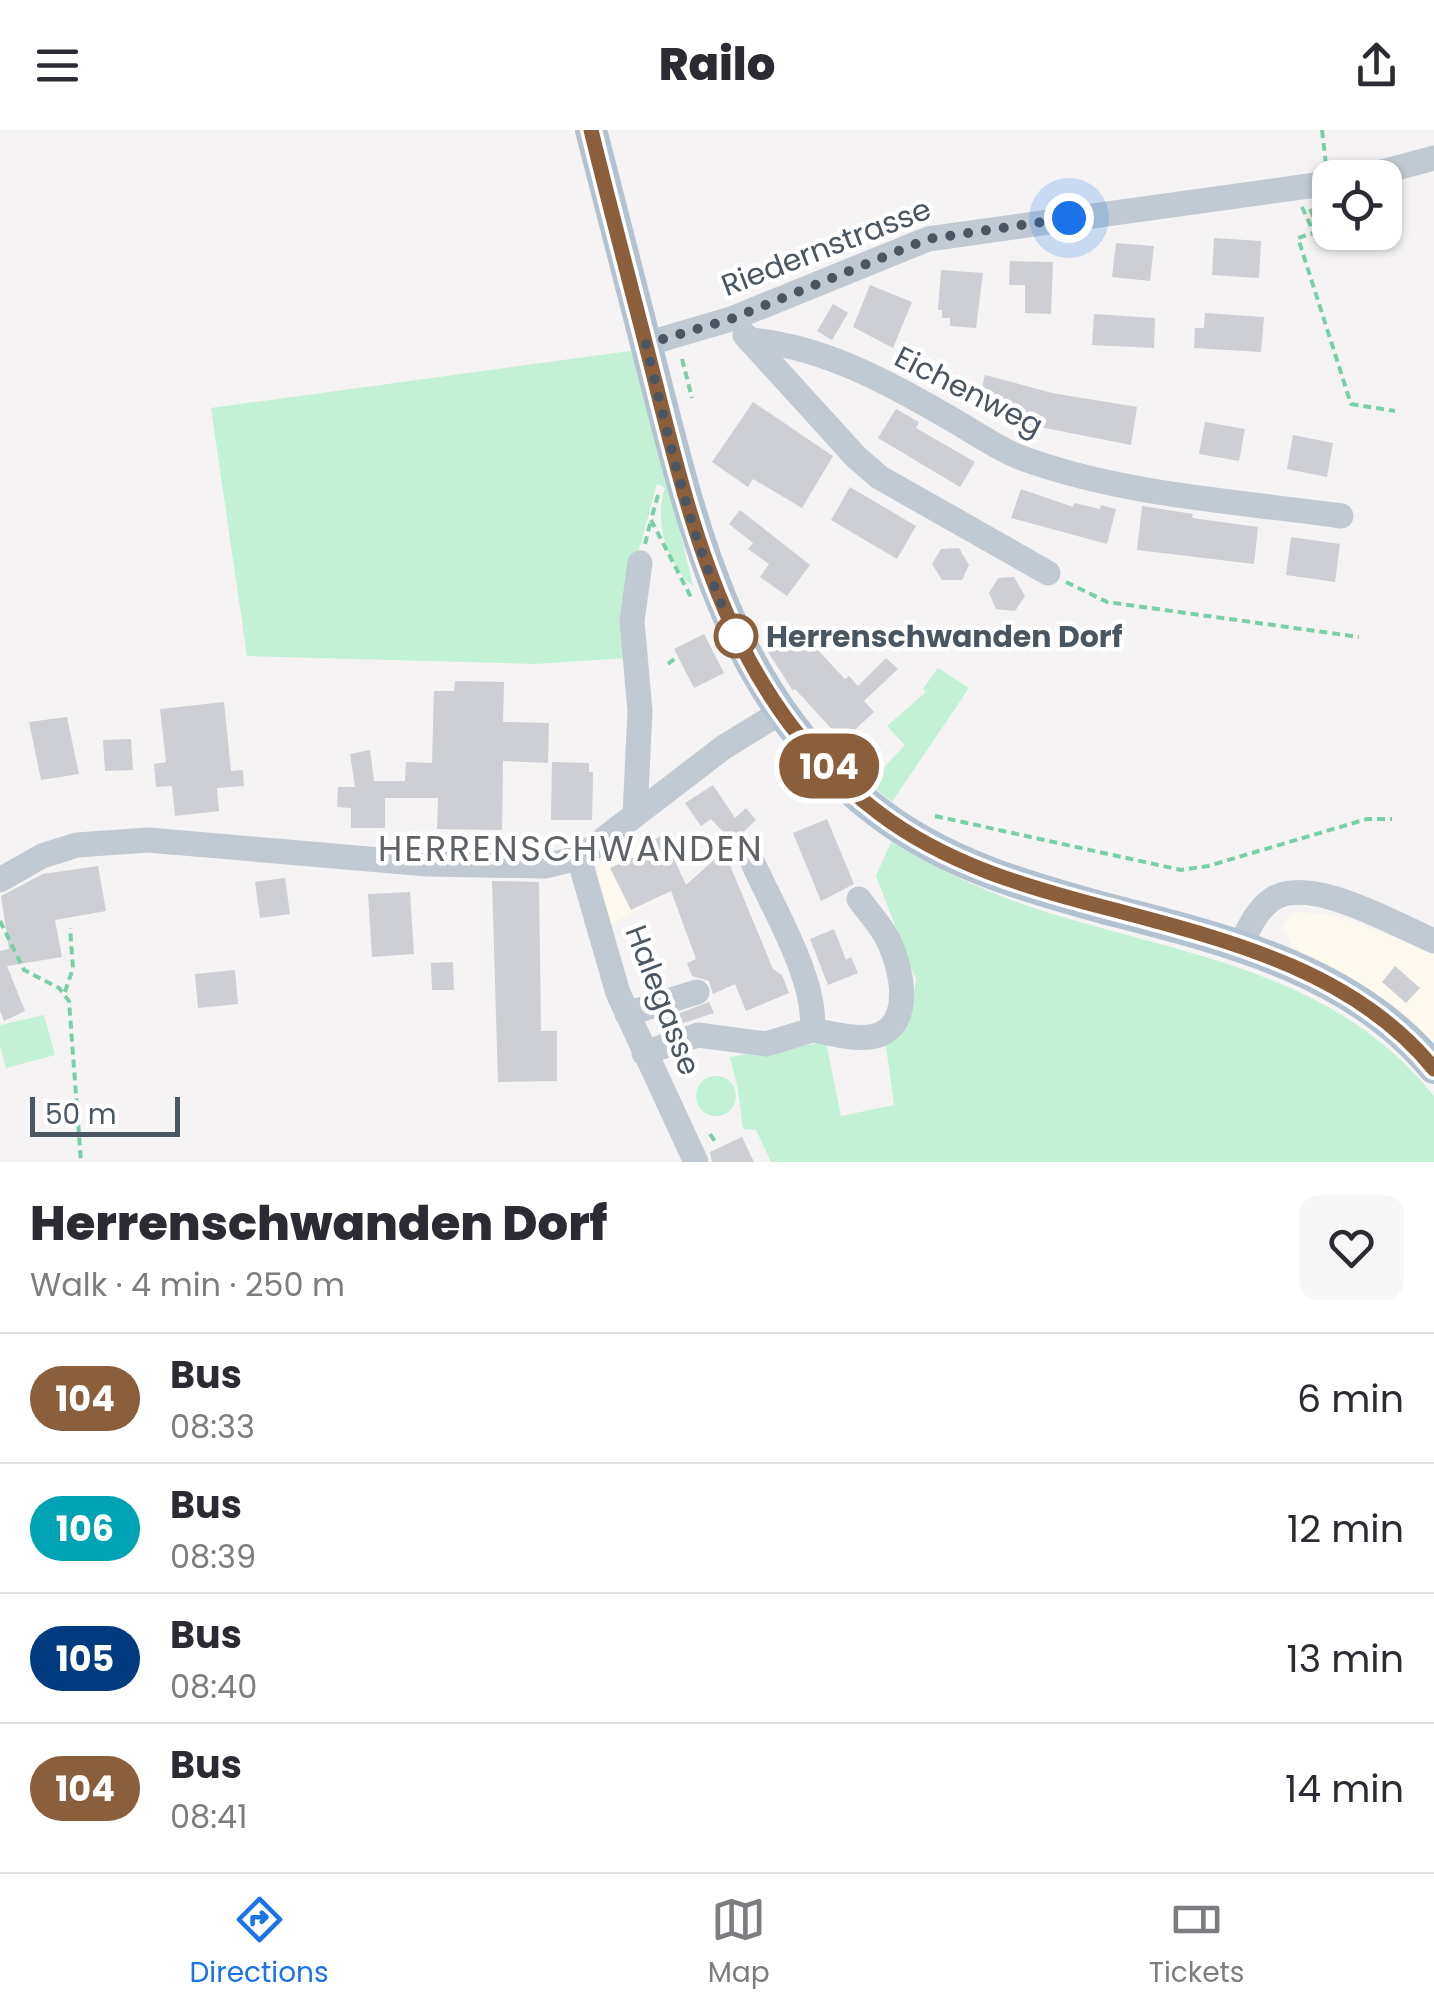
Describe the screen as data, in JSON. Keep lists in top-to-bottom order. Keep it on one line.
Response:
{"streets":{"street":["Riedernstrasse","Eichenweg","Halegasse"]},"districts":["HERRENSCHWANDEN"],"places":["Herrenschwanden Dorf"],"lines":["bus line 104"],"scale_bar":"50 m","page":{"header":"Railo","on_map":"104","scale":"50 m","heading":["Herrenschwanden Dorf","Walk · 4 min · 250 m"],"list":[{"mark":"104","name":"Bus","note":"08:33","value":"6 min"},{"mark":"106","name":"Bus","note":"08:39","value":"12 min"},{"mark":"105","name":"Bus","note":"08:40","value":"13 min"},{"mark":"104","name":"Bus","note":"08:41","value":"14 min"}],"tabs":["Directions","Map","Tickets"]}}
